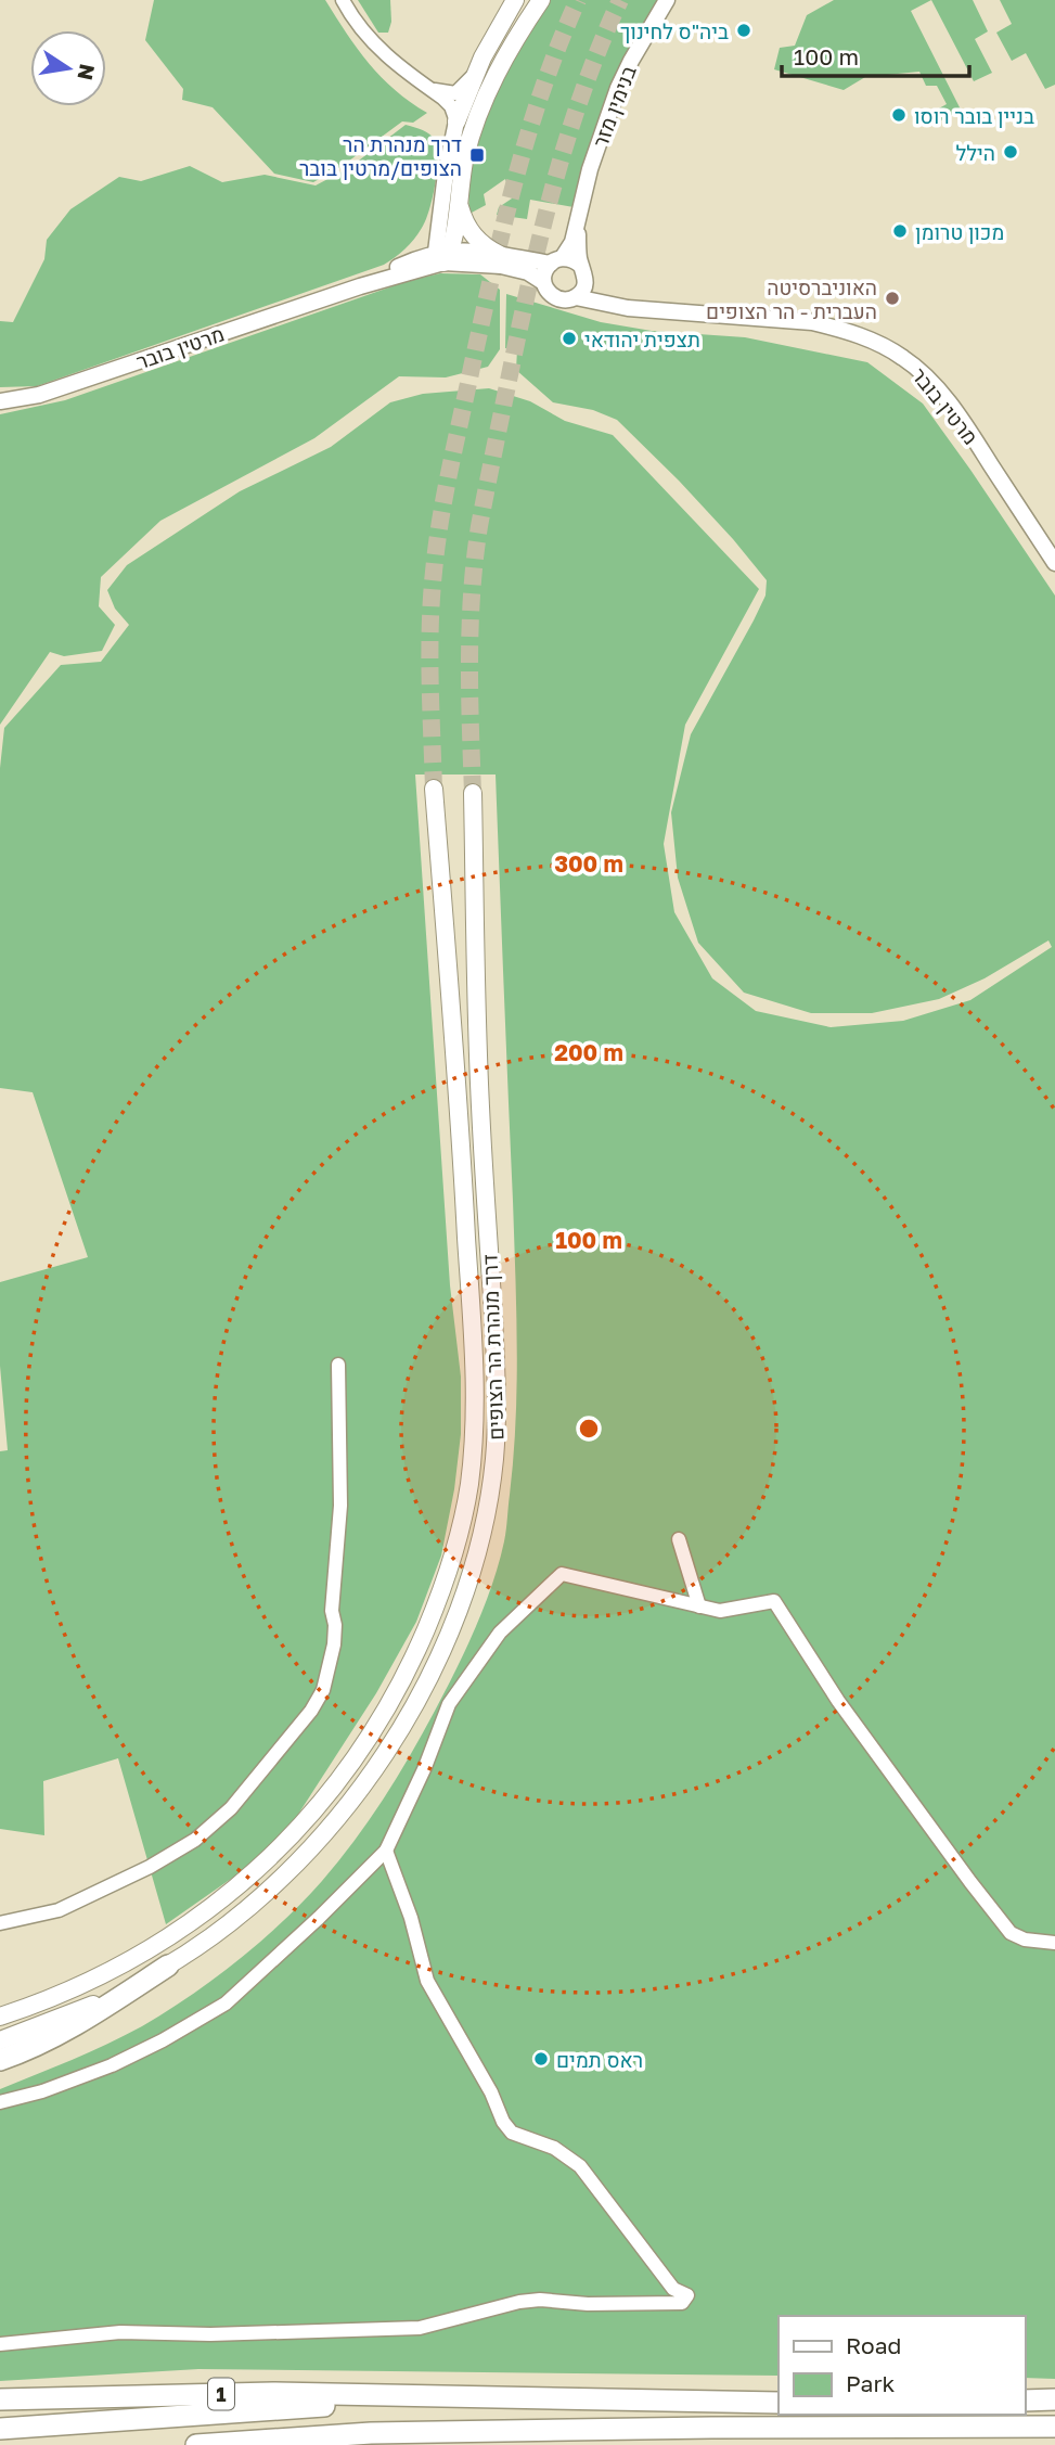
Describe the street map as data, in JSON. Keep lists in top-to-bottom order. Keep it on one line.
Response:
{"streets":{"highway":["1"],"main road":["דרך מנהרת הר הצופים"],"street":["בנימין מזר","מרטין בובר"]},"crossings":[["בנימין מזר","מרטין בובר"]],"places":{"other":["ביה\"ס לחינוך","בניין בובר רוסו","הילל","מכון טרומן","האוניברסיטה העברית - הר הצופים","תצפית יהודאי","ראס תמים"],"transit":["דרך מנהרת הר הצופים/מרטין בובר"]},"legend":["Road","Park"],"scale_bar":"100 m","north":"right","rings":["300 m","200 m","100 m"]}
